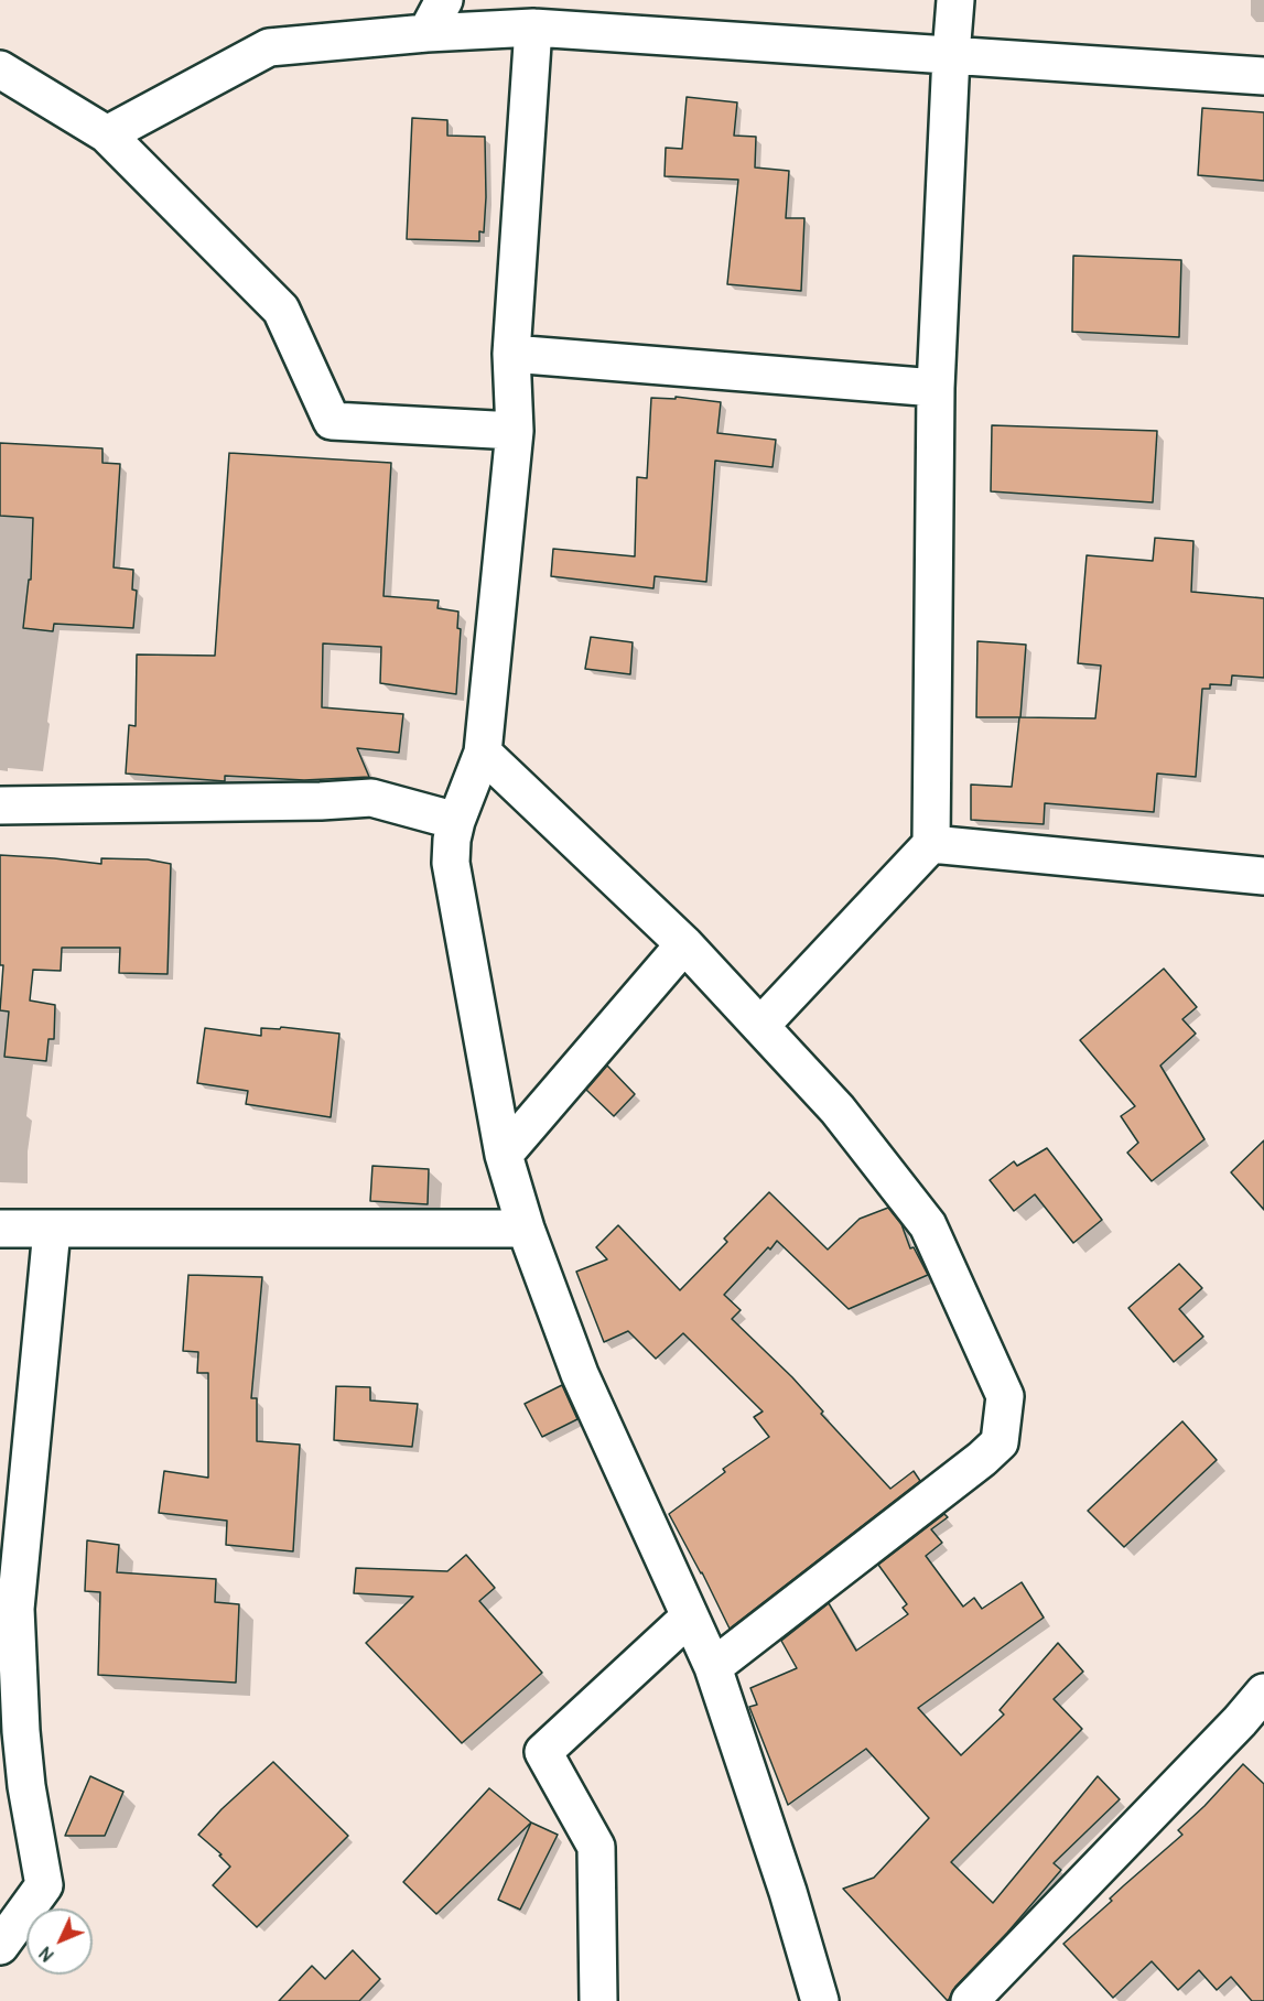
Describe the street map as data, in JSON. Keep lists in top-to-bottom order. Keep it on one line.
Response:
{"north":"bottom left"}
